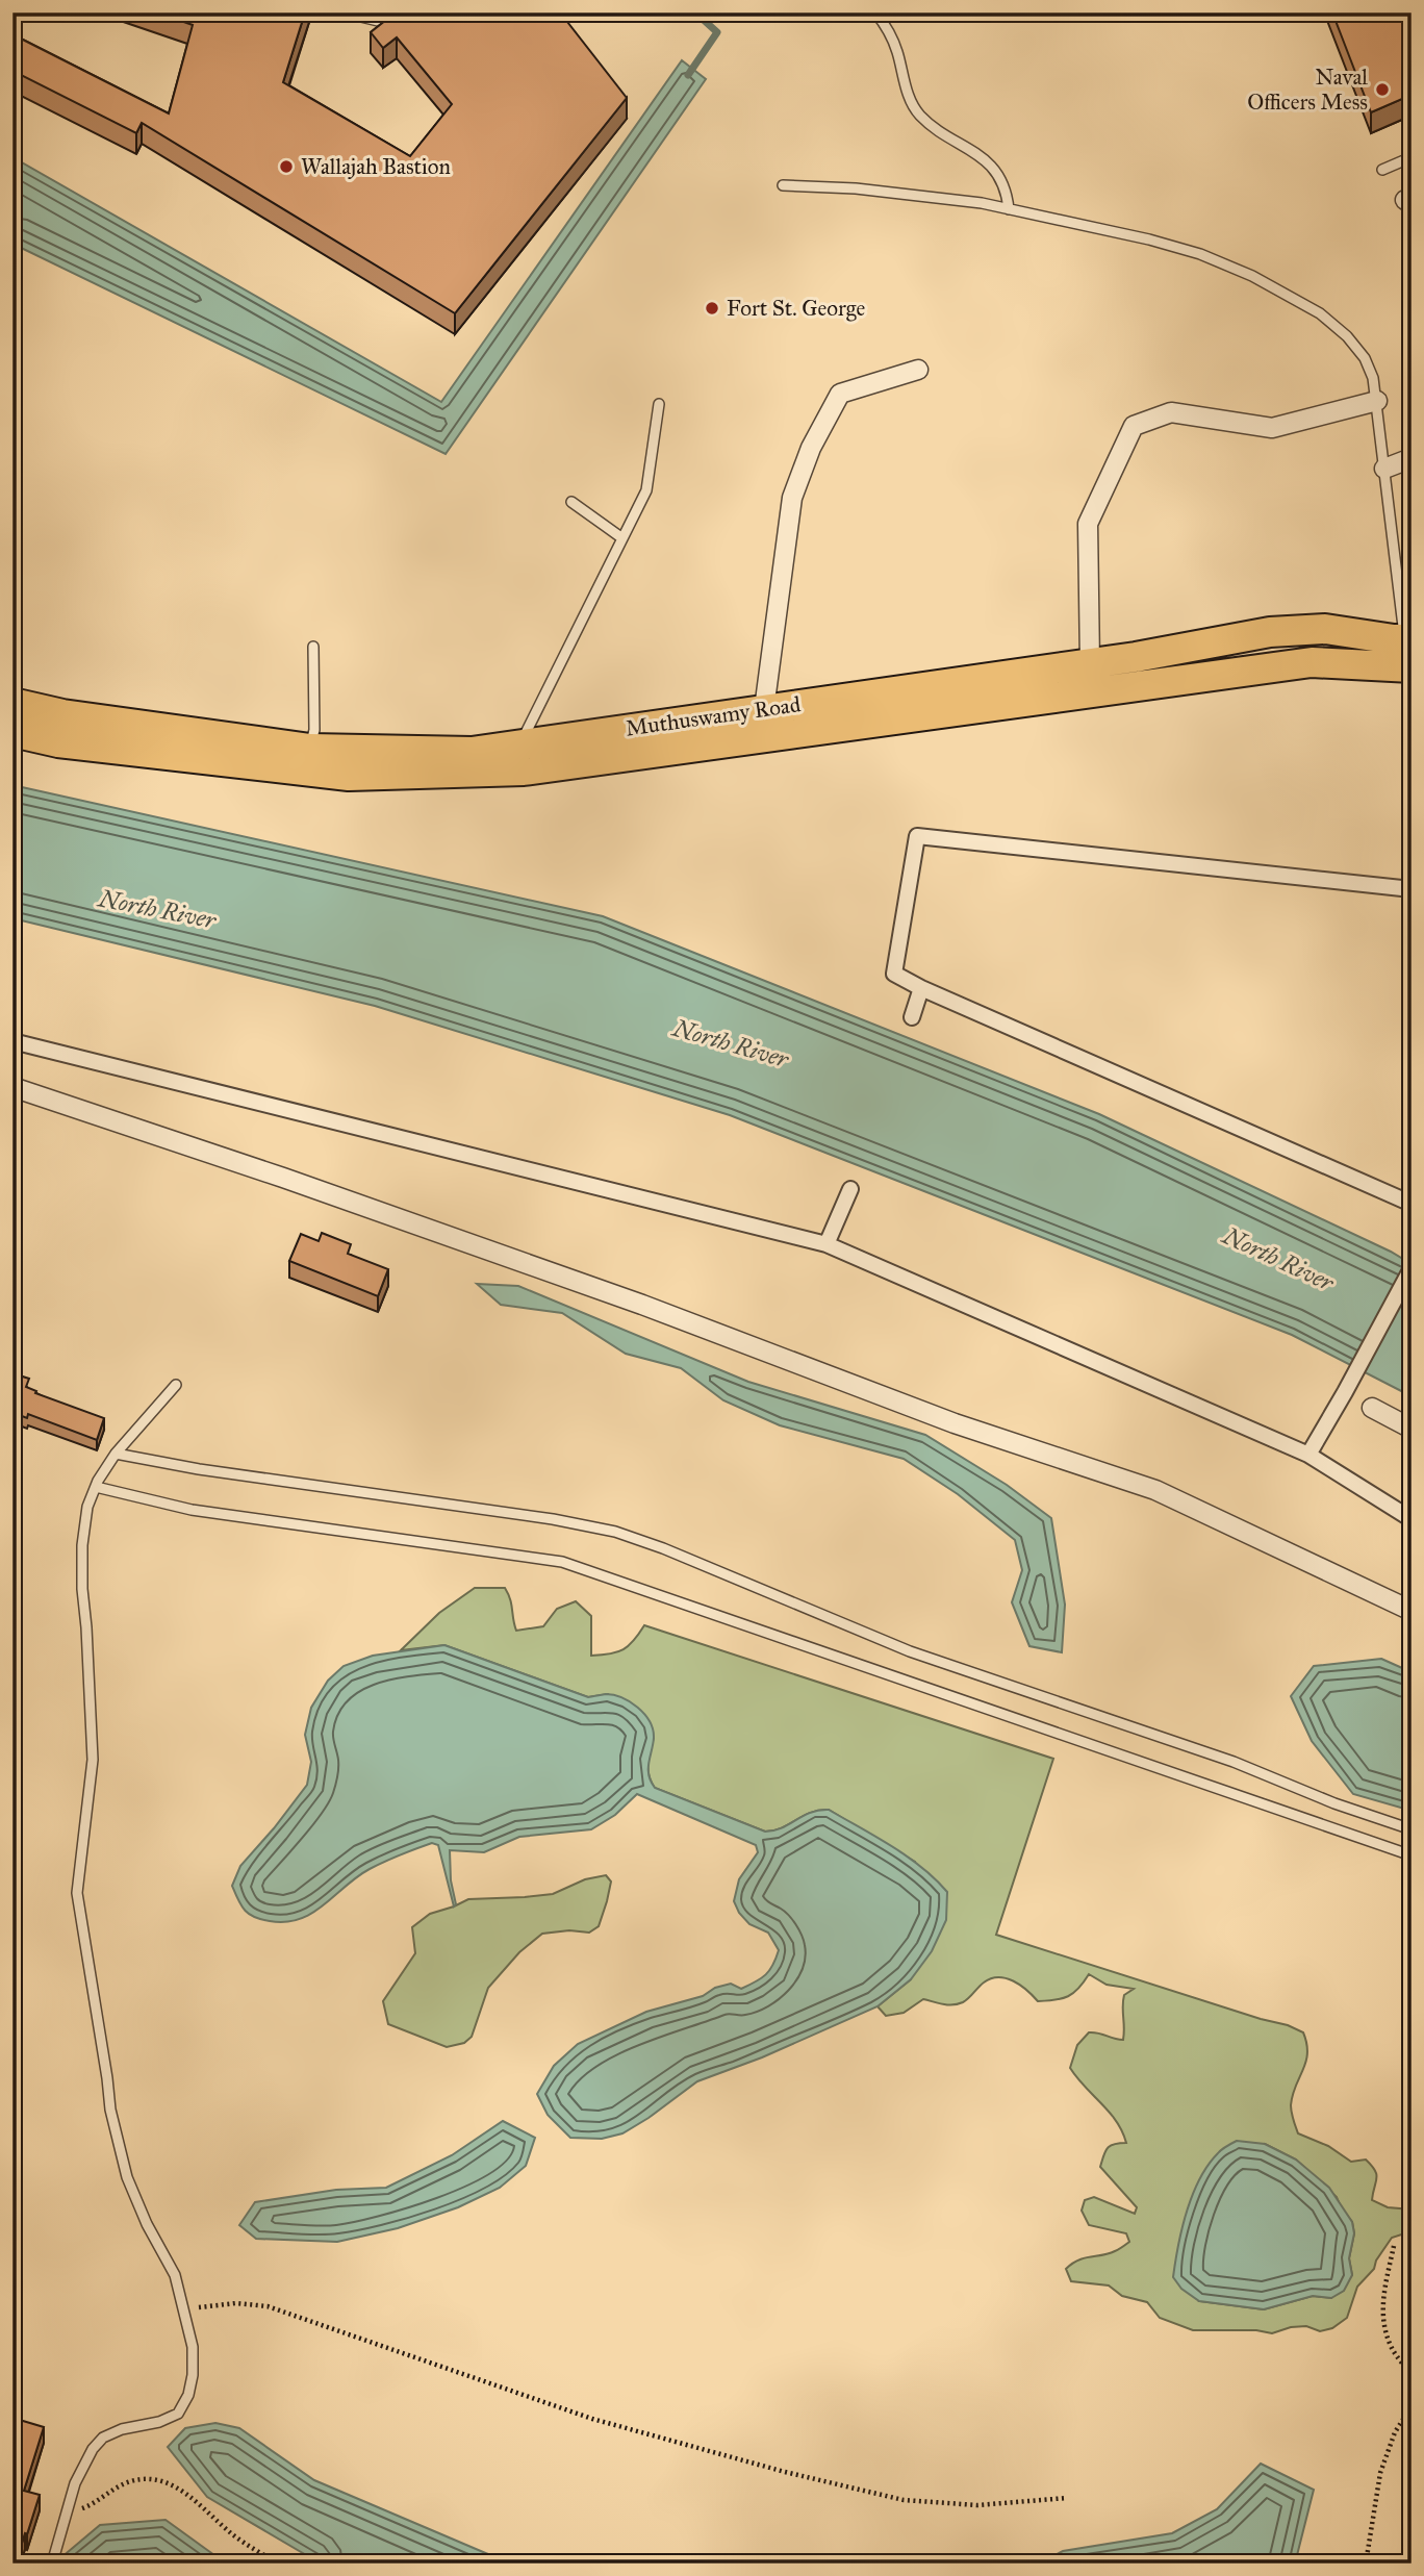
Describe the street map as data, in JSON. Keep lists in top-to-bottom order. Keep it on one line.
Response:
{"streets":{"main road":["Muthuswamy Road"]},"water":["North River"],"places":["Naval Officers Mess","Wallajah Bastion","Fort St. George"]}
